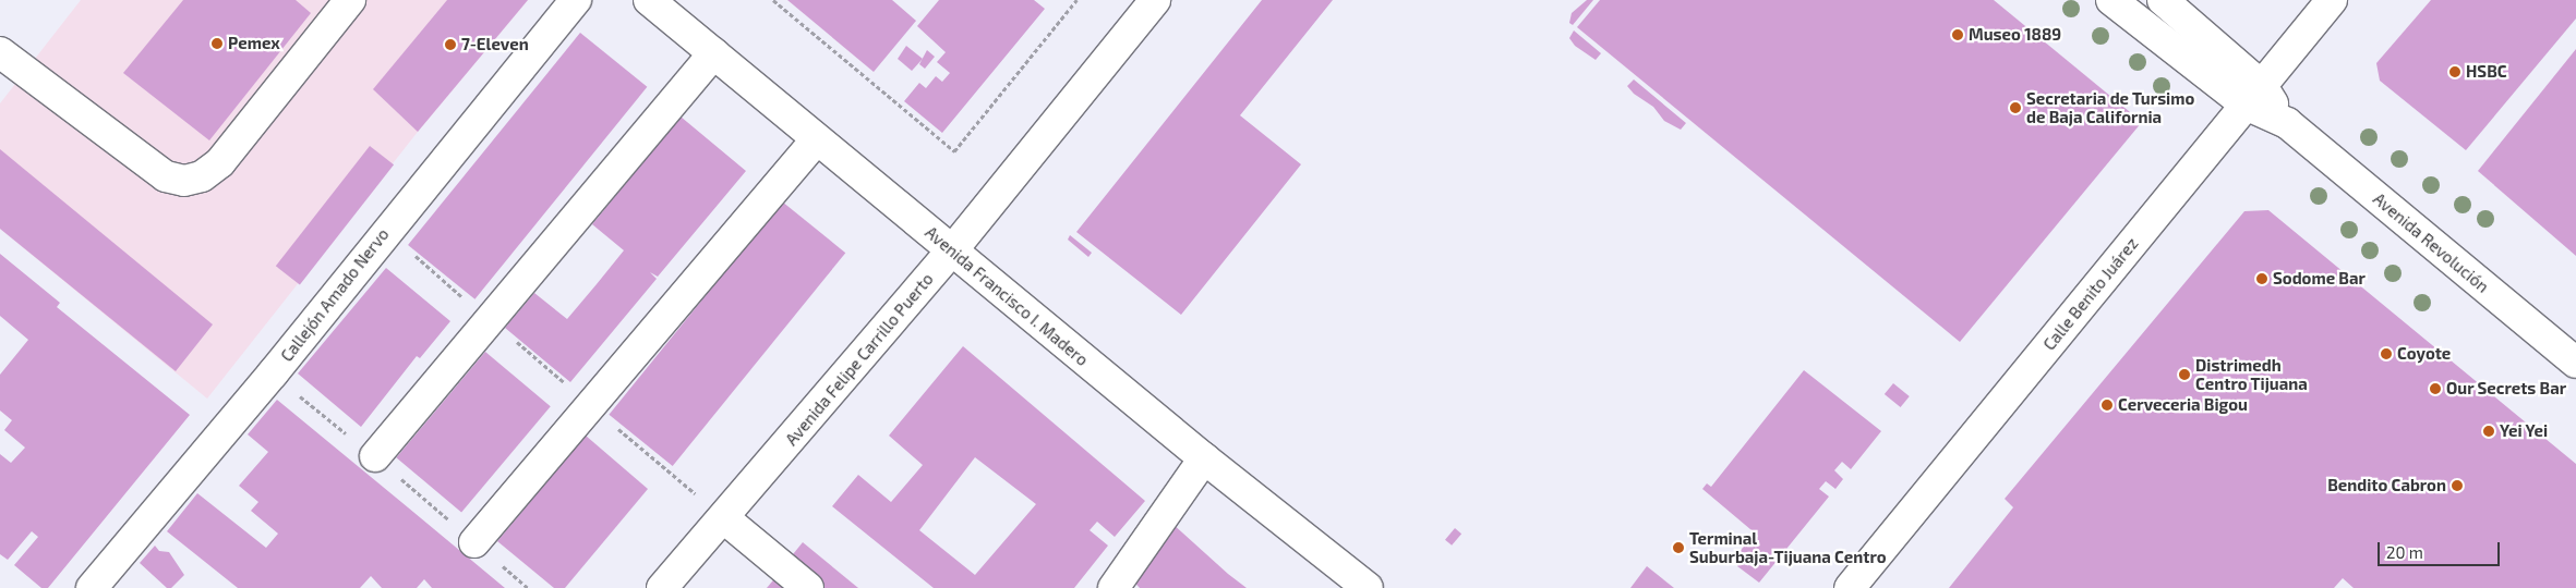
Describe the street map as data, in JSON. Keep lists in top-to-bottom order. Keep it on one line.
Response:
{"streets":{"main road":["Avenida Revolución","Calle Benito Juárez","Callejón Amado Nervo","Avenida Francisco I. Madero","Avenida Felipe Carrillo Puerto"]},"crossings":[["Avenida Revolución","Calle Benito Juárez"],["Avenida Francisco I. Madero","Avenida Felipe Carrillo Puerto"]],"places":["Museo 1889","Pemex","7-Eleven","HSBC","Secretaria de Tursimo de Baja California","Sodome Bar","Coyote","Distrimedh Centro Tijuana","Our Secrets Bar","Cerveceria Bigou","Yei Yei","Bendito Cabron","Terminal Suburbaja-Tijuana Centro"],"scale_bar":"20 m"}
